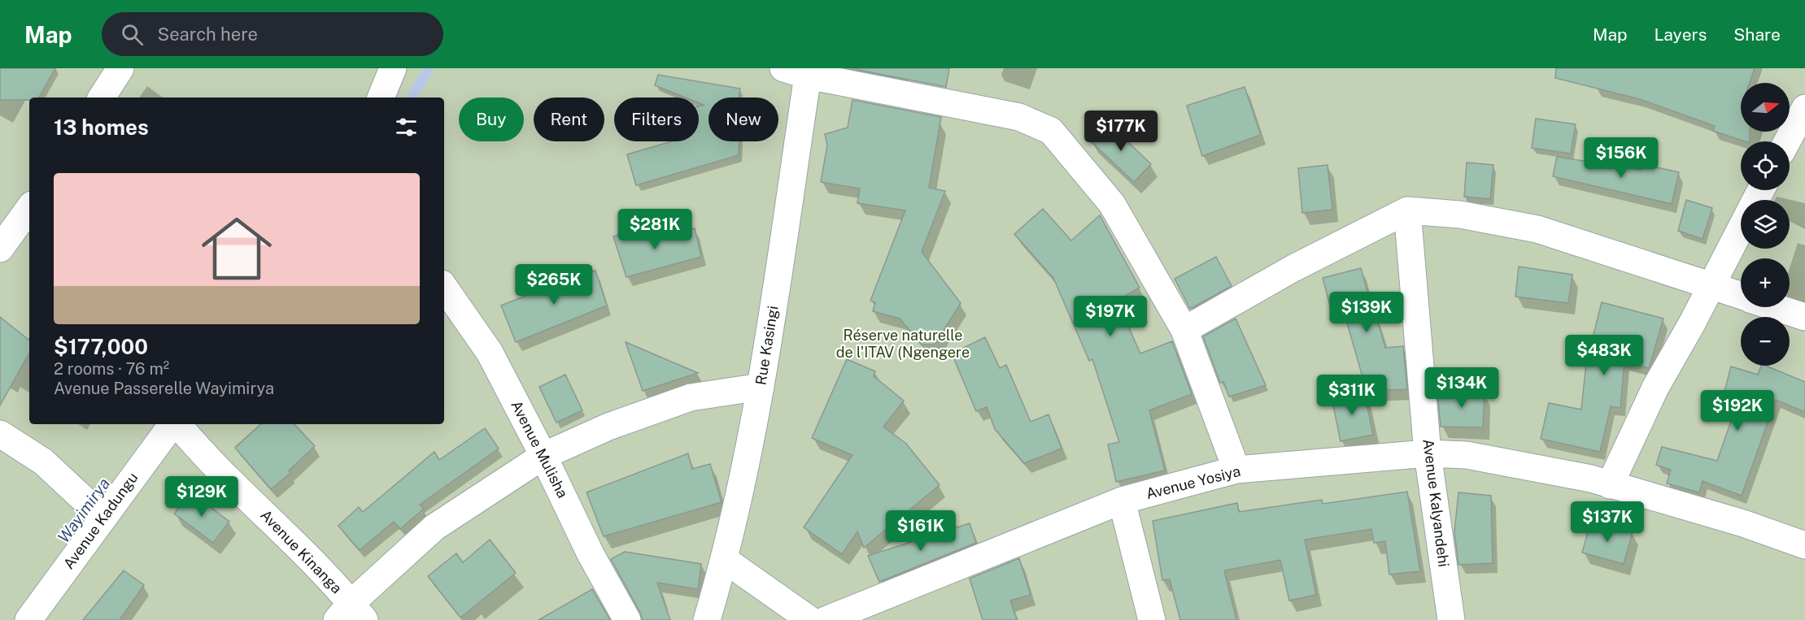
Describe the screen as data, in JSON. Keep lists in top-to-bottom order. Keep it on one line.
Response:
{"streets":{"street":["Rue Kasingi","Avenue Mulisha","Avenue Yosiya","Avenue Kalyandehi","Avenue Kadungu","Avenue Kinanga"]},"crossings":[["Avenue Yosiya","Avenue Kalyandehi"]],"water":["Wayimirya"],"parks":["Réserve naturelle de l'ITAV (Ngengere"],"north":"right","page":{"header":"Map","search":"Search here","nav":["Map","Layers","Share"],"map_buttons":["+","−"],"chip":["Buy","Rent","Filters","New"],"heading":"13 homes","price":["$177K","$156K","$281K","$265K","$139K","$197K","$483K","$134K","$311K","$192K","$129K","$137K","$161K"],"list":[{"name":"$177,000","note":"2 rooms · 76 m² · Avenue Passerelle Wayimirya"}]}}
